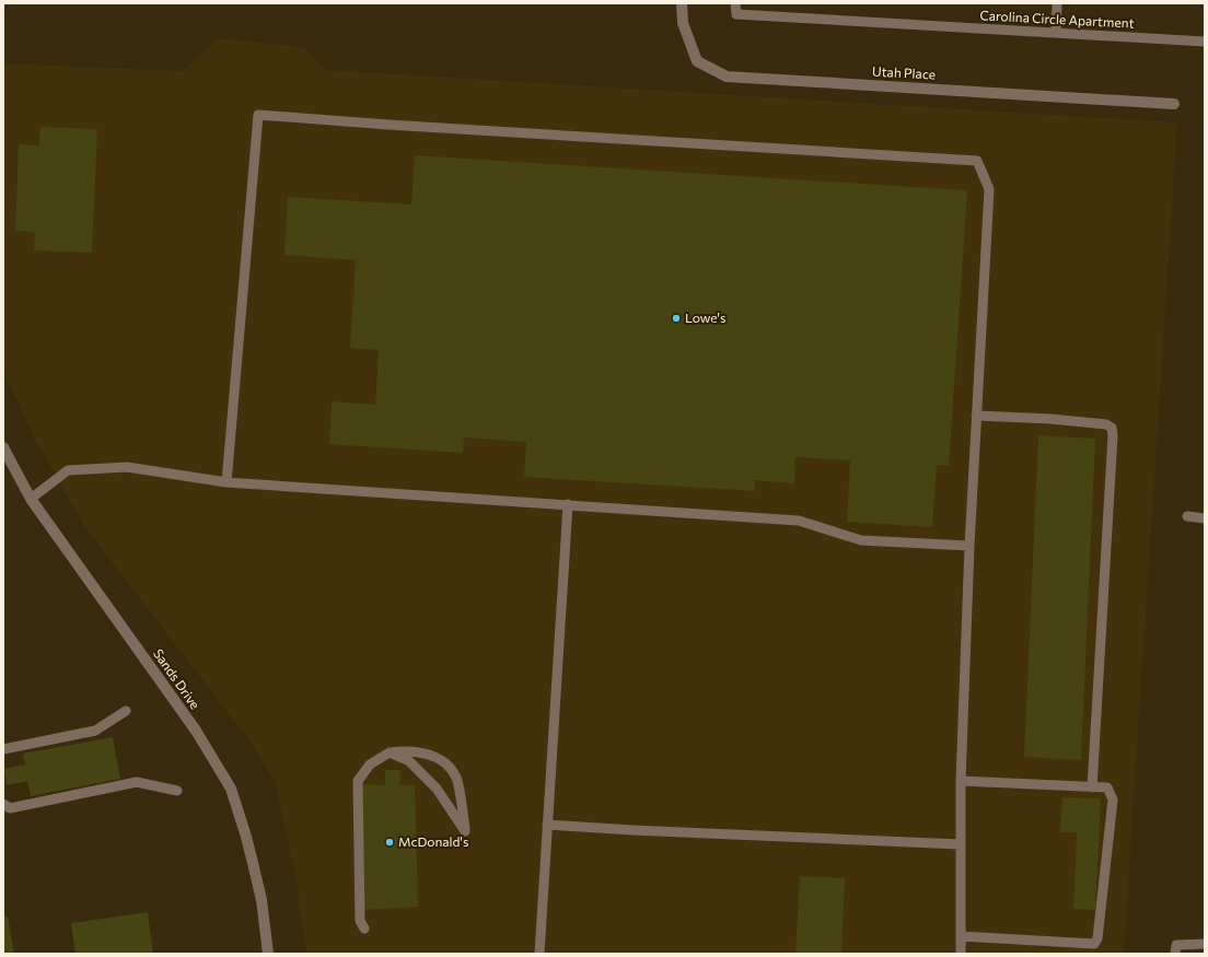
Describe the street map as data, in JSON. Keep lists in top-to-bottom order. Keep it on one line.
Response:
{"streets":{"street":["Utah Place","Sands Drive"],"lane":["Carolina Circle Apartment"]},"places":["Lowe's","McDonald's"]}
